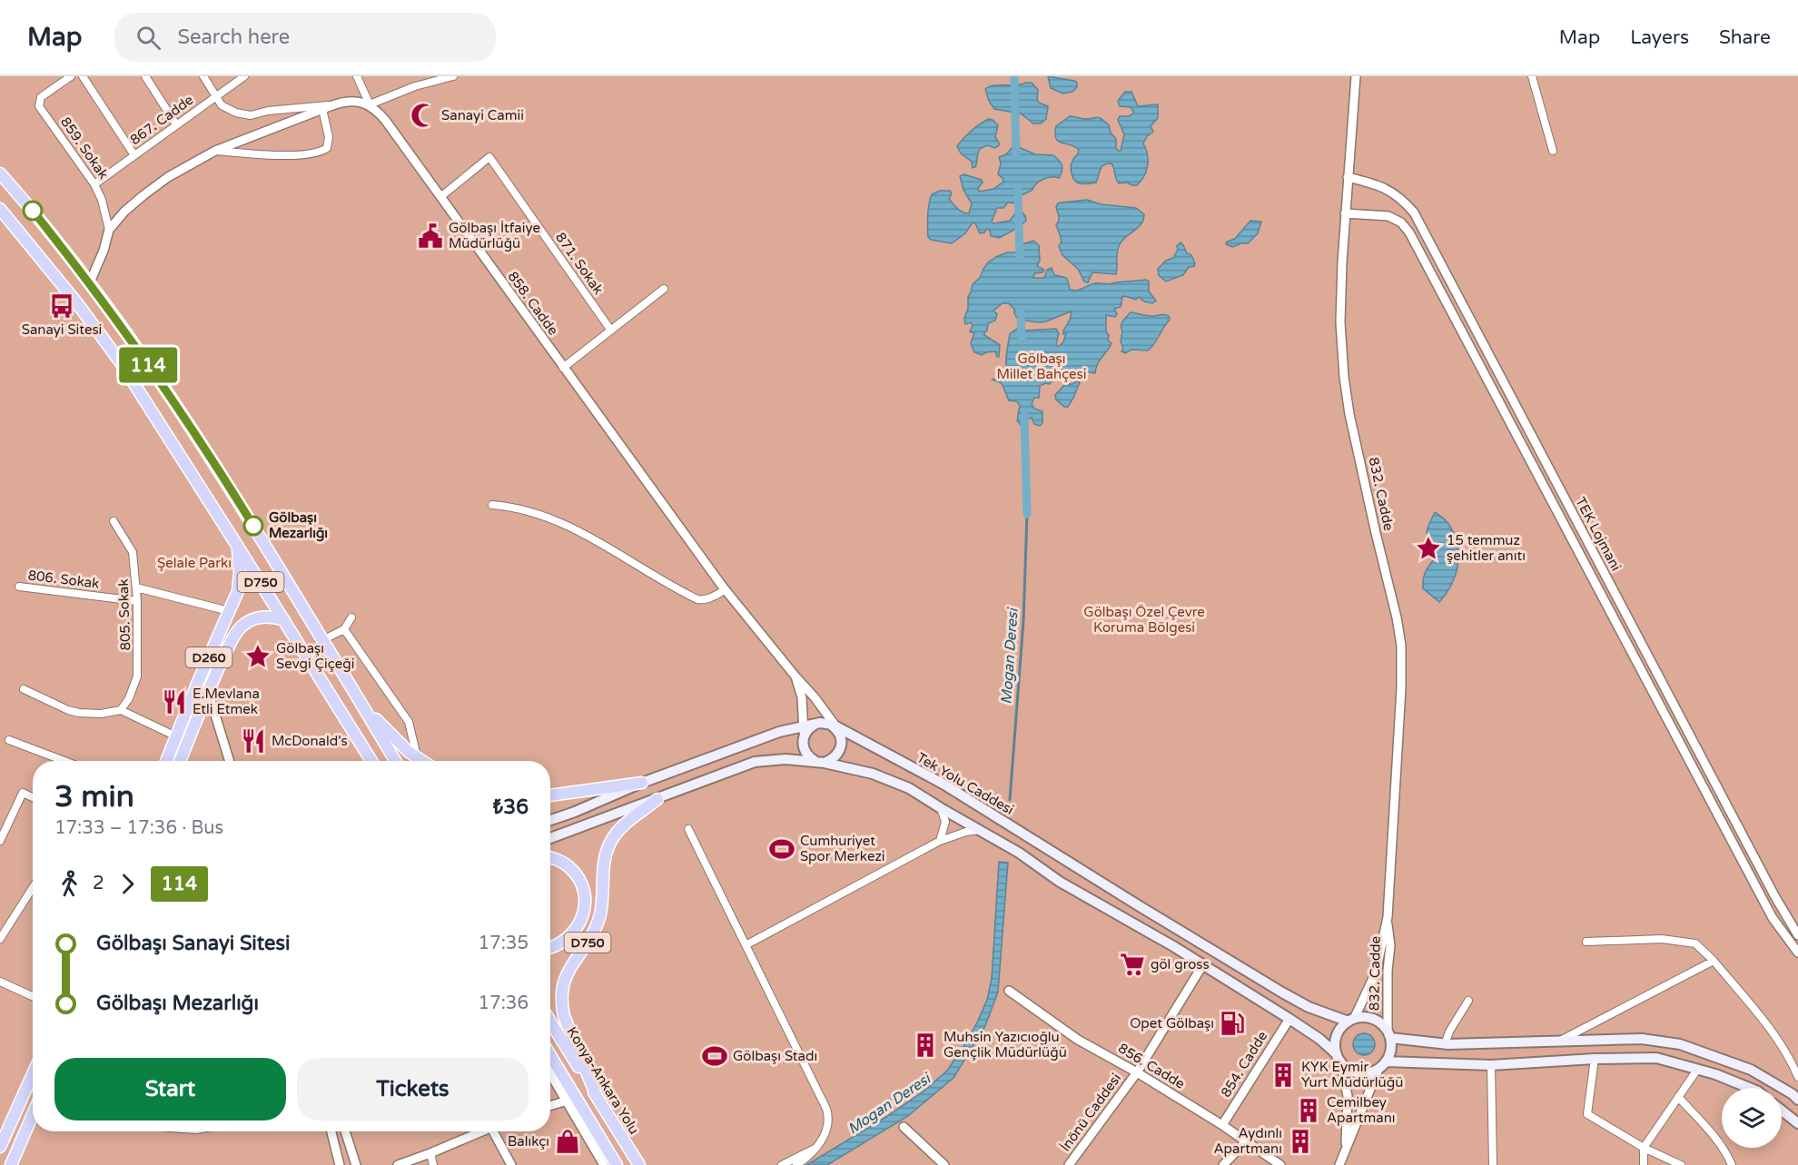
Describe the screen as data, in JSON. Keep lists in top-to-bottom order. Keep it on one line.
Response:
{"streets":{"highway":["D750","D260","Konya-Ankara Yolu"],"main road":["Tek Yolu Caddesi"],"street":["867. Cadde","859. Sokak","871. Sokak","858. Cadde","832. Cadde","TEK Lojmani","806. Sokak","805. Sokak","854. Cadde","856. Cadde","İnönü Caddesi"]},"crossings":[["867. Cadde","859. Sokak"],["871. Sokak","858. Cadde"],["858. Cadde","Tek Yolu Caddesi"],["832. Cadde","TEK Lojmani"],["832. Cadde","Tek Yolu Caddesi"],["806. Sokak","805. Sokak"],["D750","D260"],["D750","Konya-Ankara Yolu"],["854. Cadde","856. Cadde"],["856. Cadde","İnönü Caddesi"]],"water":["Mogan Deresi"],"parks":["Gölbaşı Millet Bahçesi","Şelale Parkı","Gölbaşı Özel Çevre Koruma Bölgesi"],"places":{"mosque":["Sanayi Camii"],"public building":["Gölbaşı İtfaiye Müdürlüğü"],"bus stop":["Sanayi Sitesi"],"other":["Gölbaşı Mezarlığı"],"place":["15 temmuz şehitler anıtı","Gölbaşı Sevgi Çiçeği"],"restaurant":["E.Mevlana Etli Etmek","McDonald's"],"sports":["Cumhuriyet Spor Merkezi","Gölbaşı Stadı"],"supermarket":["göl gross"],"fuel station":["Opet Gölbaşı"],"building":["Muhsin Yazıcıoğlu Gençlik Müdürlüğü","KYK Eymir Yurt Müdürlüğü","Cemilbey Apartmanı","Aydınlı Apartmanı"],"shop":["Balıkçı"]},"lines":["bus line 114"],"page":{"header":"Map","search":"Search here","nav":["Map","Layers","Share"],"on_map":"114","heading":["3 min","17:33 – 17:36 · Bus","₺36"],"legs":["2","114"],"list":[{"name":"Gölbaşı Sanayi Sitesi","value":"17:35"},{"name":"Gölbaşı Mezarlığı","value":"17:36"}],"buttons":["Start","Tickets"]}}
